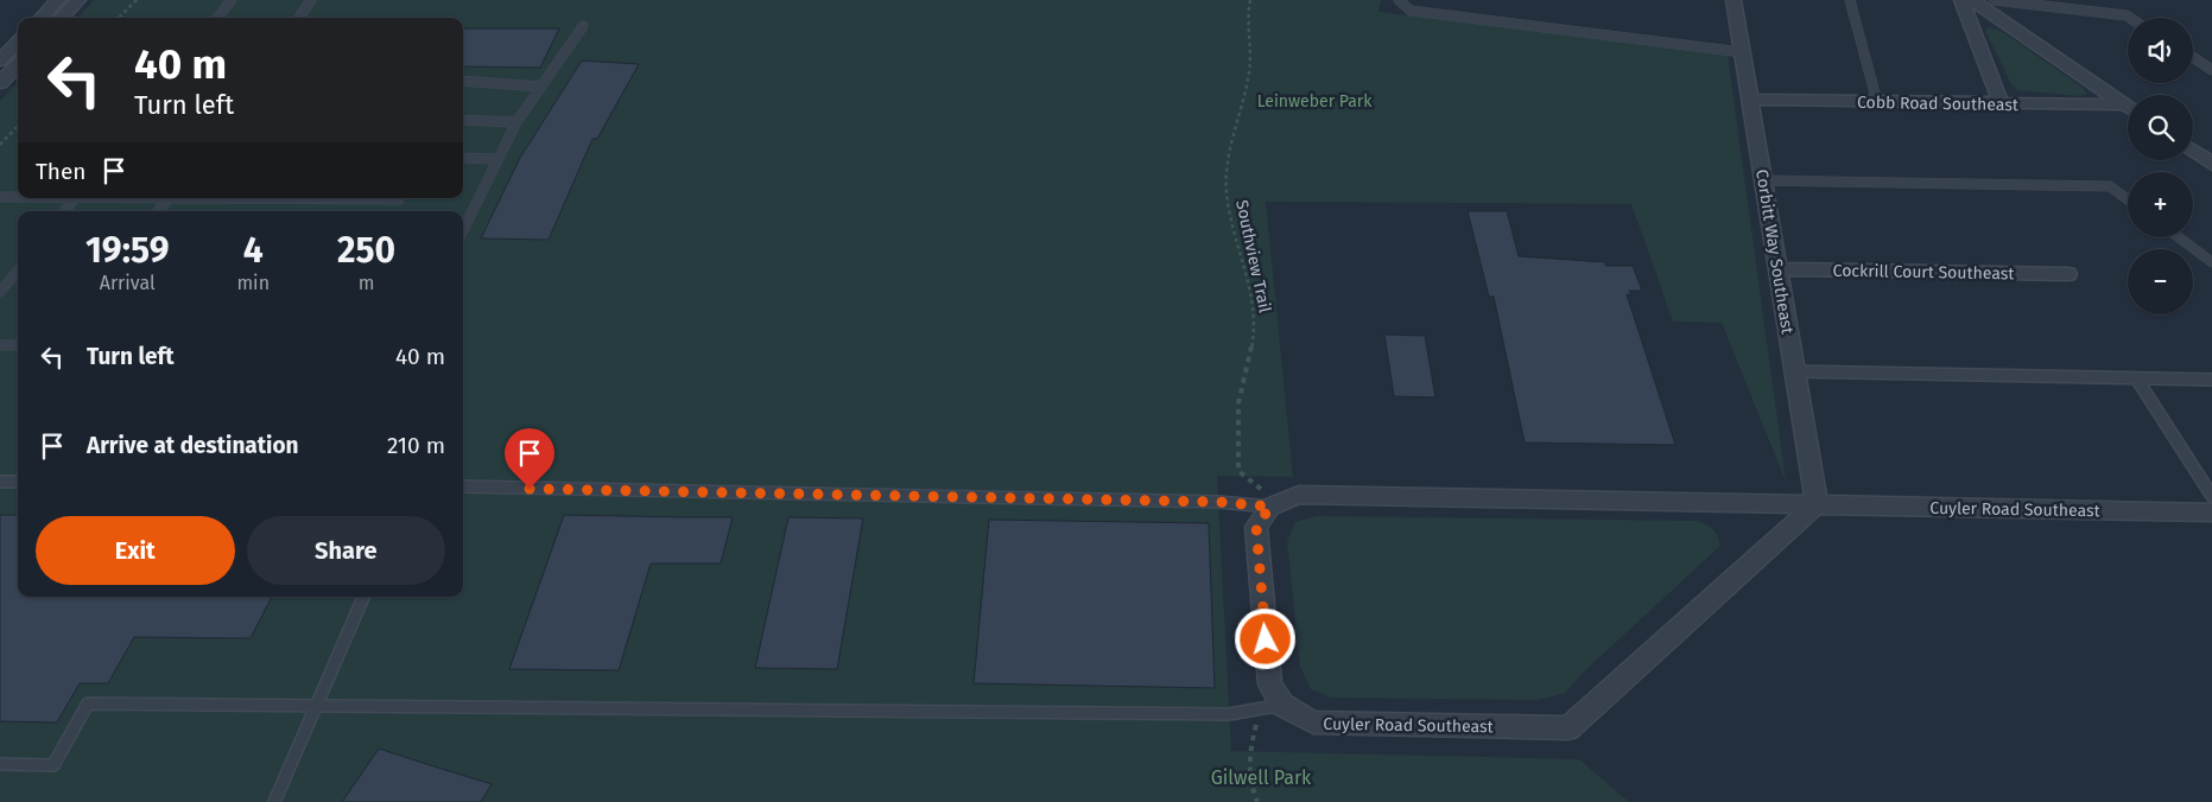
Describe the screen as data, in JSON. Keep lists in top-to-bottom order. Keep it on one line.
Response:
{"streets":{"street":["Cobb Road Southeast","Corbitt Way Southeast","Cockrill Court Southeast","Cuyler Road Southeast"],"path":["Southview Trail"]},"crossings":[["Cobb Road Southeast","Corbitt Way Southeast"],["Corbitt Way Southeast","Cockrill Court Southeast"],["Corbitt Way Southeast","Cuyler Road Southeast"],["Southview Trail","Cuyler Road Southeast"]],"parks":["Leinweber Park","Gilwell Park"],"page":{"map_buttons":["+","−"],"turn":["40 m","Turn left"],"then":"Then","eta":["19:59","Arrival","4","min","250","m"],"list":[{"name":"Turn left","value":"40 m"},{"name":"Arrive at destination","value":"210 m"}],"buttons":["Exit","Share"]}}
